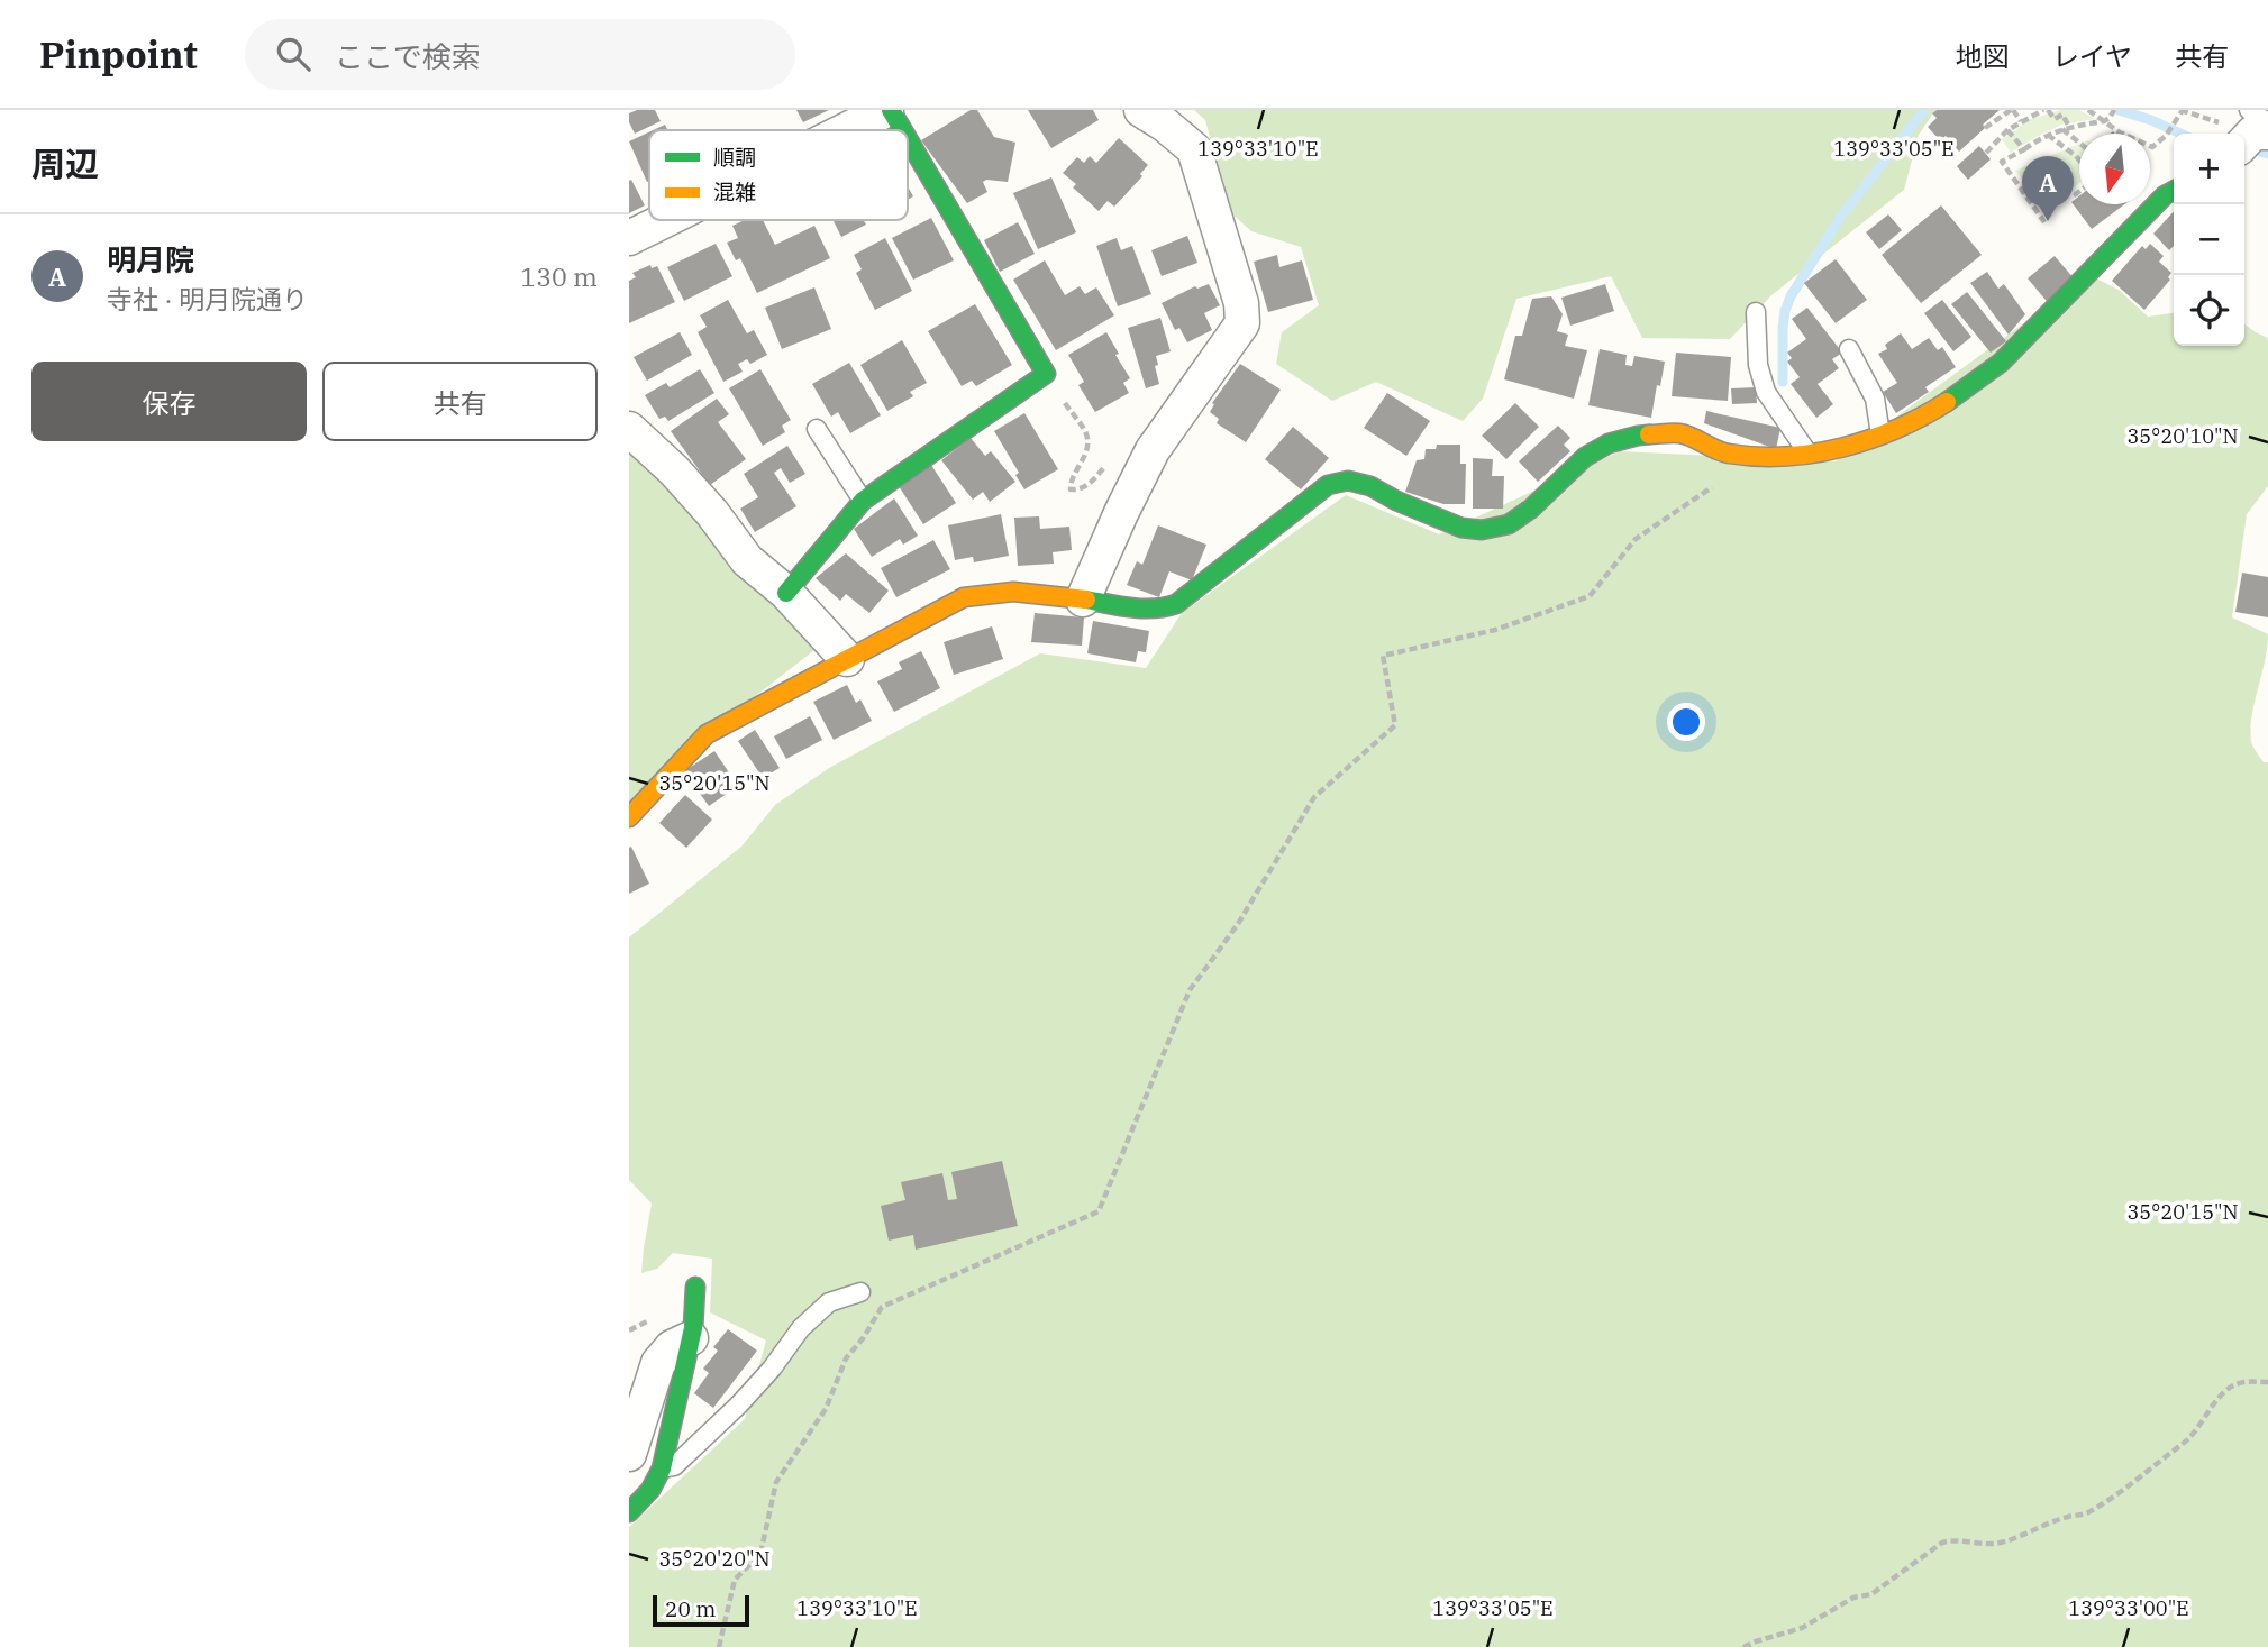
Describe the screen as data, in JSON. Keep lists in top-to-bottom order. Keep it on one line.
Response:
{"legend":["順調","混雑"],"scale_bar":"20 m","north":"bottom","page":{"header":"Pinpoint","search":"ここで検索","nav":["地図","レイヤ","共有"],"heading":"周辺","map_buttons":["+","−"],"pins":"A","list":[{"mark":"A","name":"明月院","note":"寺社 · 明月院通り","value":"130 m"}],"buttons":["保存","共有"],"scale":"20 m"},"coordinates":["139°33'10\"E","139°33'05\"E","35°20'10\"N","35°20'15\"N","35°20'20\"N","139°33'00\"E"]}
